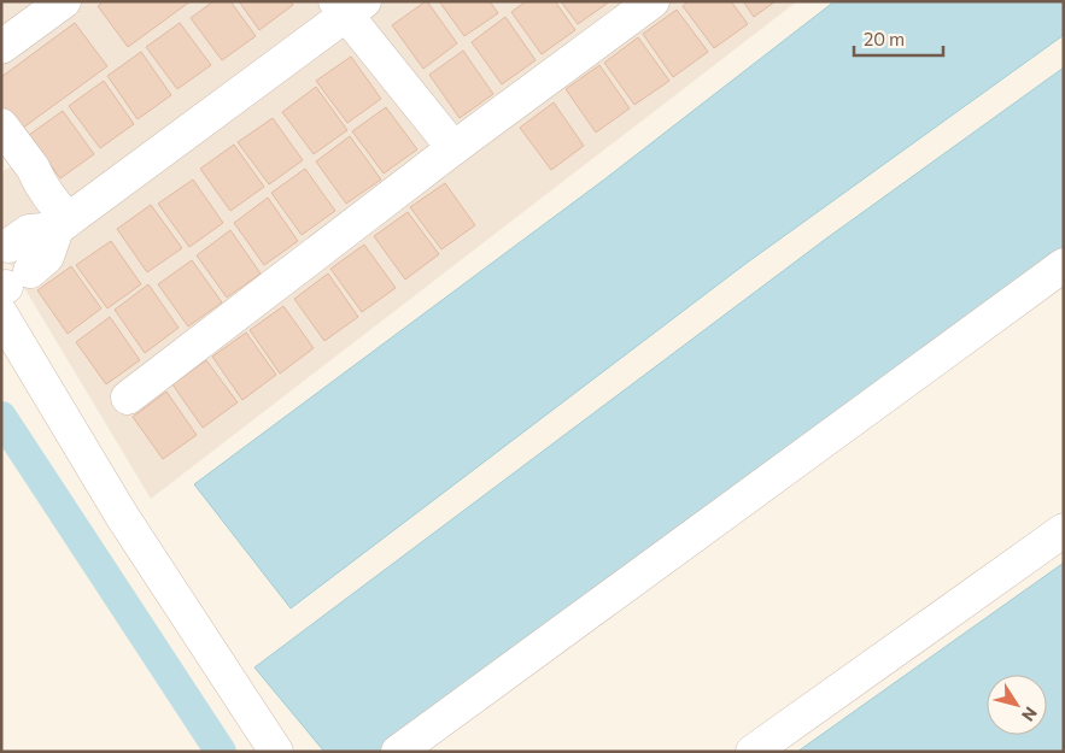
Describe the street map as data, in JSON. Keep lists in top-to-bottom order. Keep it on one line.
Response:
{"scale_bar":"20 m","north":"bottom right"}
